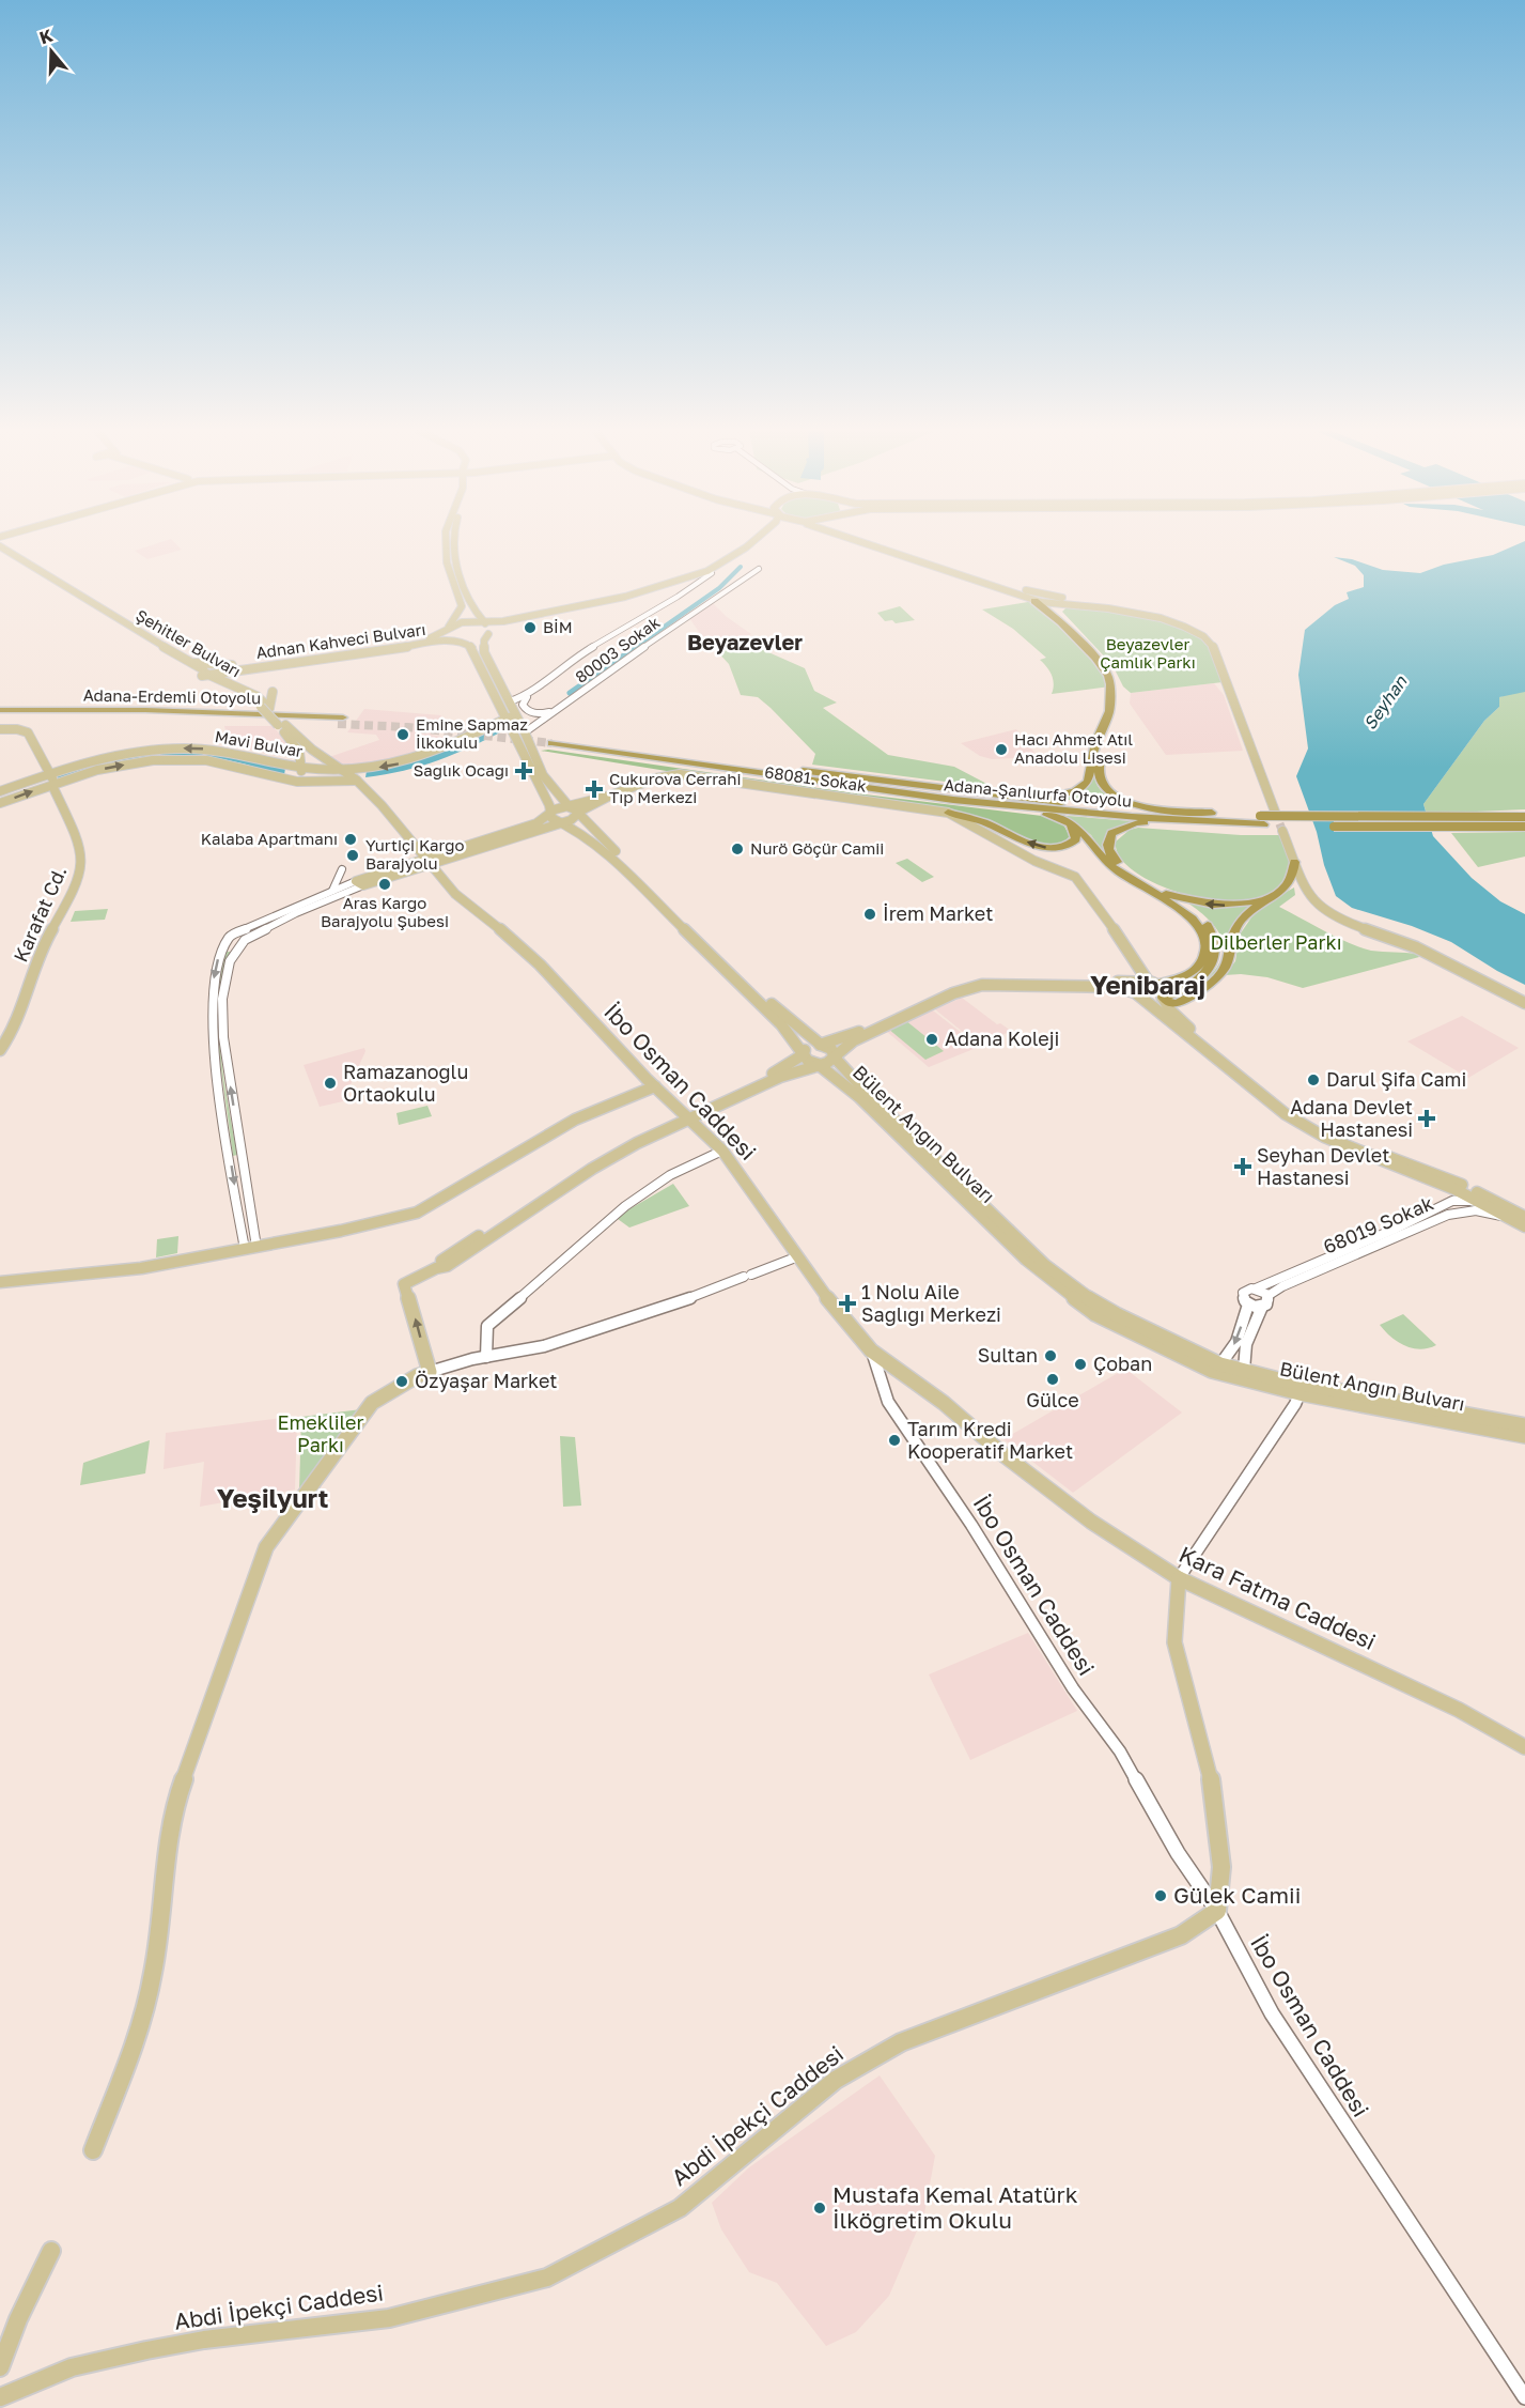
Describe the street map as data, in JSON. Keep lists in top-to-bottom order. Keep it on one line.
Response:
{"streets":{"highway":["Adana-Erdemli Otoyolu","Adana-Şanlıurfa Otoyolu"],"main road":["Adnan Kahveci Bulvarı","Şehitler Bulvarı","Mavi Bulvar","68081. Sokak","Karafat Cd.","İbo Osman Caddesi","Bülent Angın Bulvarı","Kara Fatma Caddesi","Abdi İpekçi Caddesi"],"street":["80003 Sokak","68019 Sokak"]},"crossings":[["Adnan Kahveci Bulvarı","Şehitler Bulvarı"],["Adnan Kahveci Bulvarı","Bülent Angın Bulvarı"],["Şehitler Bulvarı","Mavi Bulvar"],["Şehitler Bulvarı","İbo Osman Caddesi"],["80003 Sokak","Bülent Angın Bulvarı"],["Mavi Bulvar","Karafat Cd."],["İbo Osman Caddesi","Kara Fatma Caddesi"],["İbo Osman Caddesi","Abdi İpekçi Caddesi"]],"districts":["Beyazevler","Yenibaraj","Yeşilyurt"],"water":["Seyhan"],"parks":["Beyazevler Çamlık Parkı","Dilberler Parkı","Emekliler Parkı"],"places":{"other":["BİM","Emine Sapmaz İlkokulu","Hacı Ahmet Atıl Anadolu Lisesi","Kalaba Apartmanı","Nurö Göçür Camii","Yurtiçi Kargo Barajyolu","Aras Kargo Barajyolu Şubesi","İrem Market","Adana Koleji","Darul Şifa Cami","Ramazanoğlu Ortaokulu","Sultan","Çoban","Gülce","Özyaşar Market","Tarım Kredi Kooperatif Market","Gülek Camii","Mustafa Kemal Atatürk İlköğretim Okulu"],"health":["Saglık Ocagı","Cukurova Cerrahi Tıp Merkezi","Adana Devlet Hastanesi","Seyhan Devlet Hastanesi","1 Nolu Aile Saglıgı Merkezi"]},"north":"top"}
